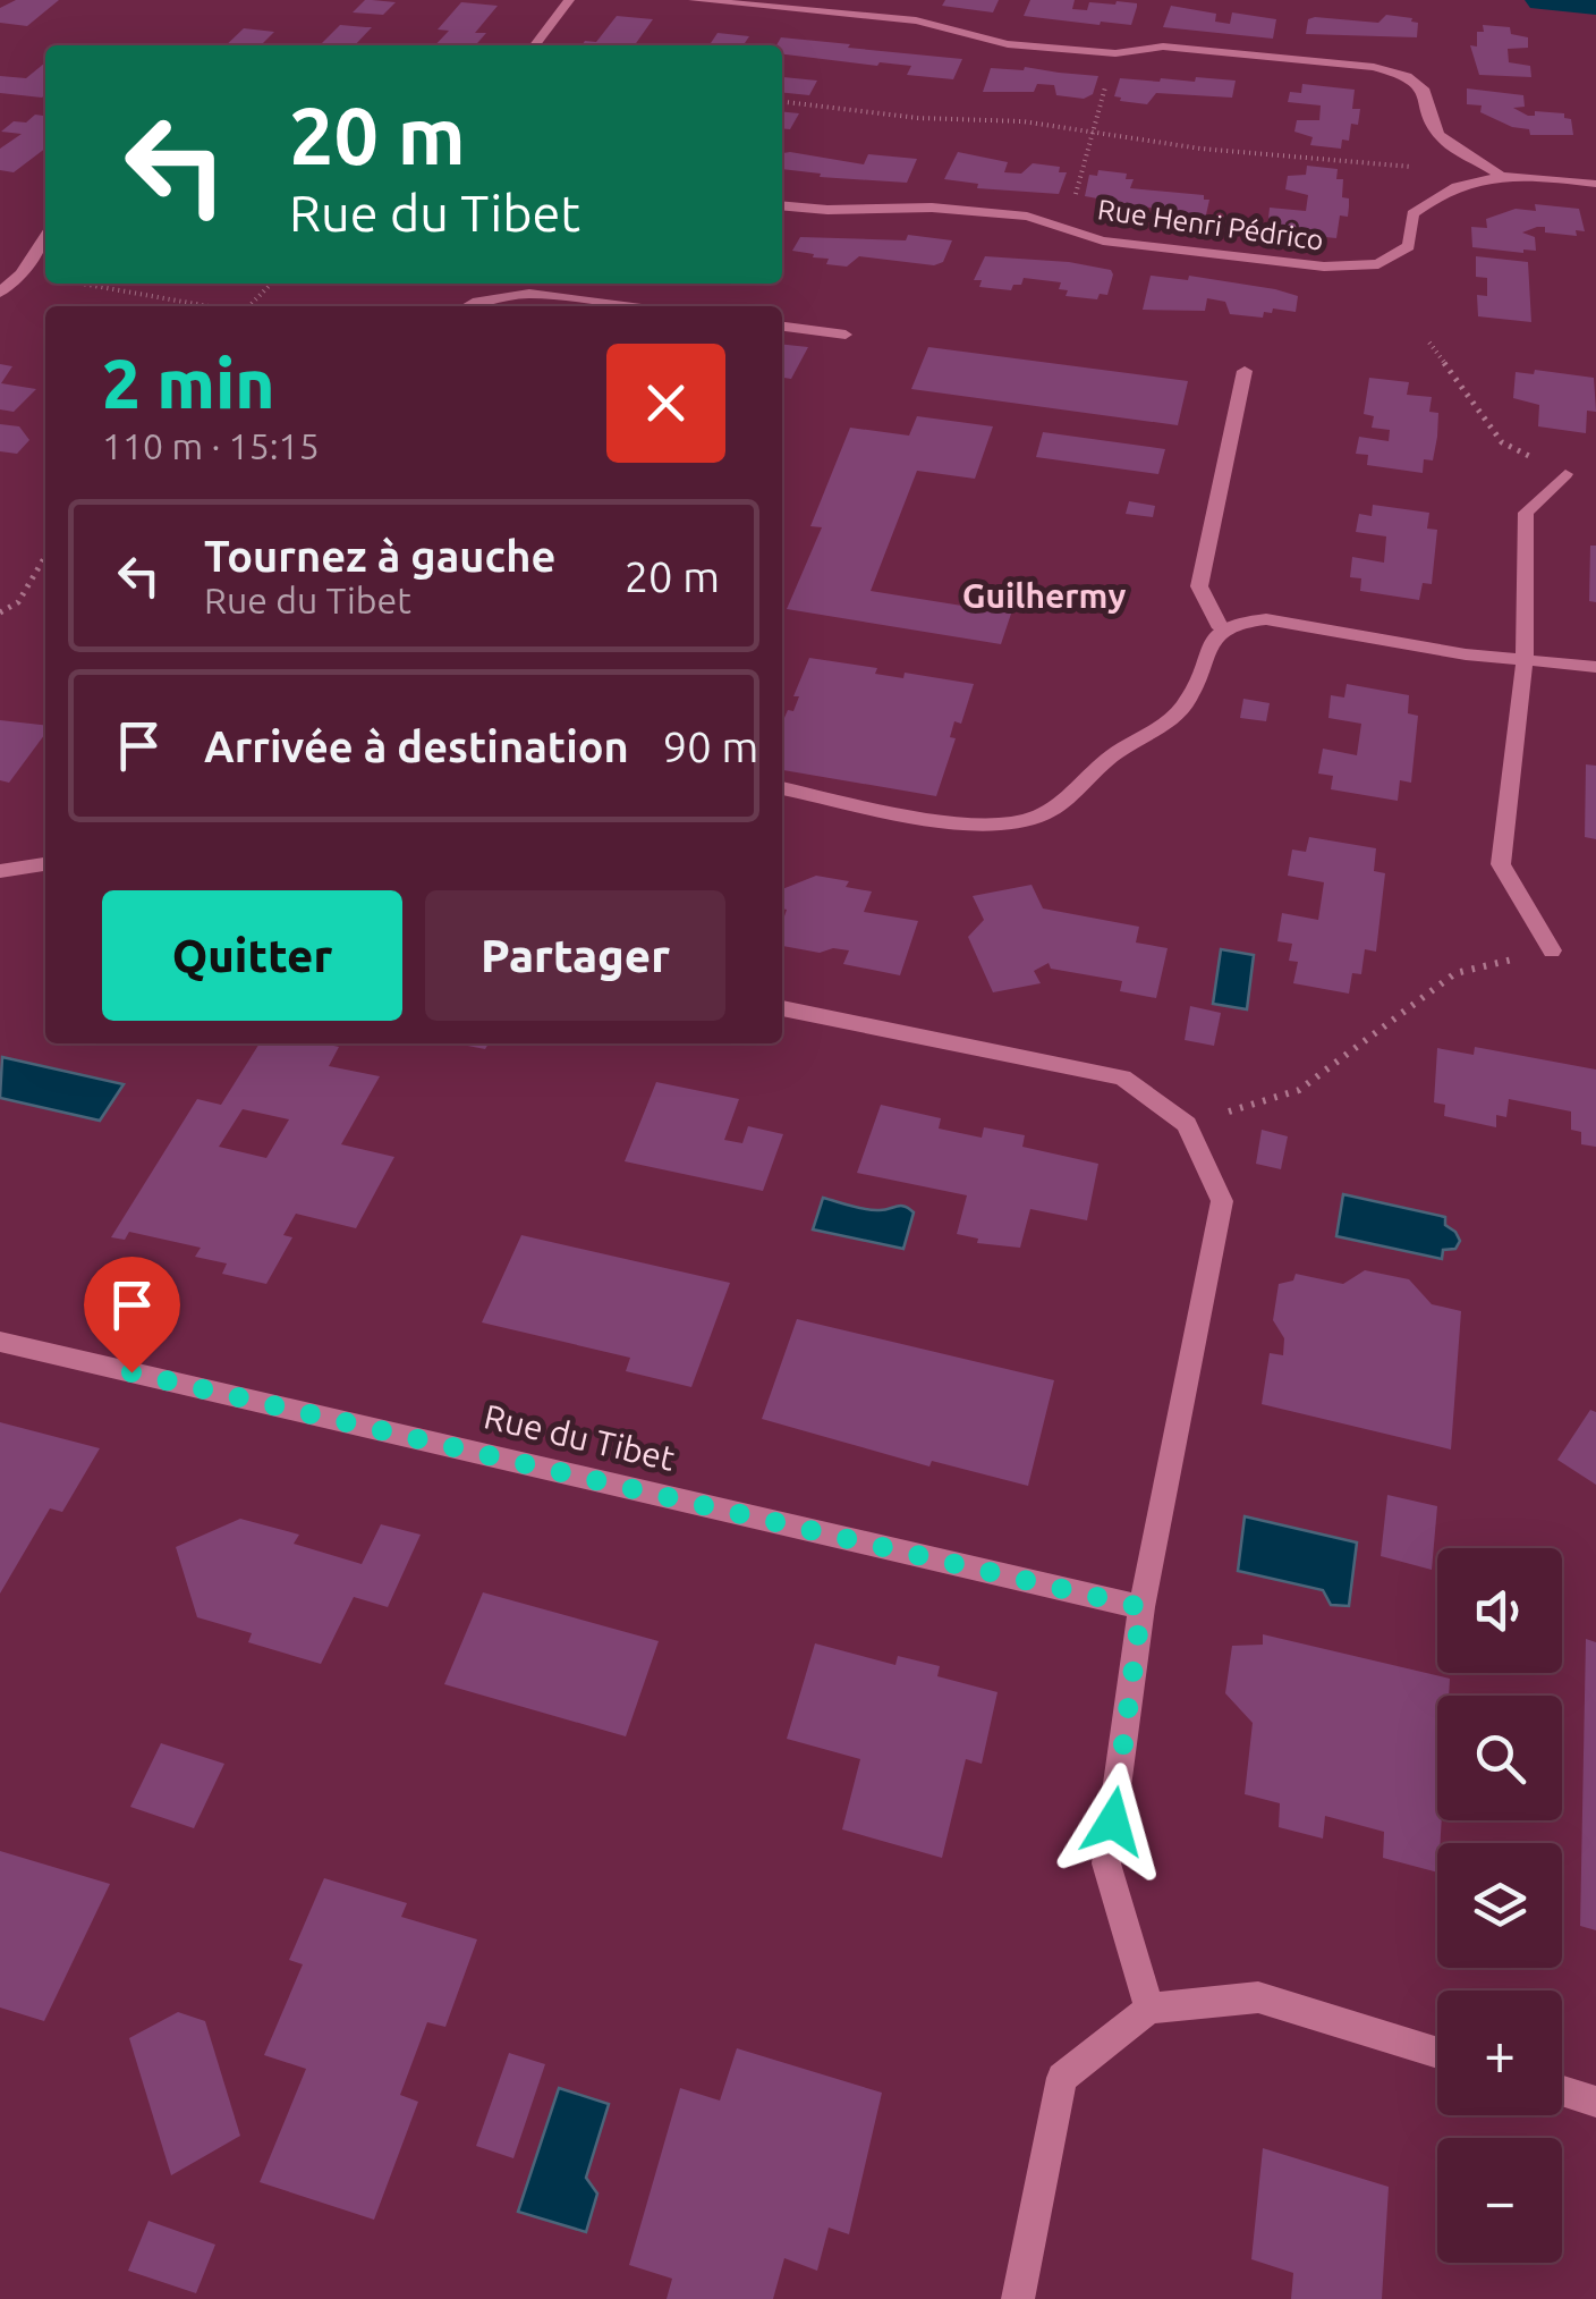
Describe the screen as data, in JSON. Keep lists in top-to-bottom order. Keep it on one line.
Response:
{"streets":{"street":["Rue Henri Pédrico","Rue du Tibet"]},"districts":["Guilhermy"],"page":{"turn":["20 m","Rue du Tibet"],"heading":["2 min","110 m · 15:15"],"list":[{"name":"Tournez à gauche","note":"Rue du Tibet","value":"20 m"},{"name":"Arrivée à destination","value":"90 m"}],"buttons":["Quitter","Partager"],"map_buttons":["+","−"]}}
